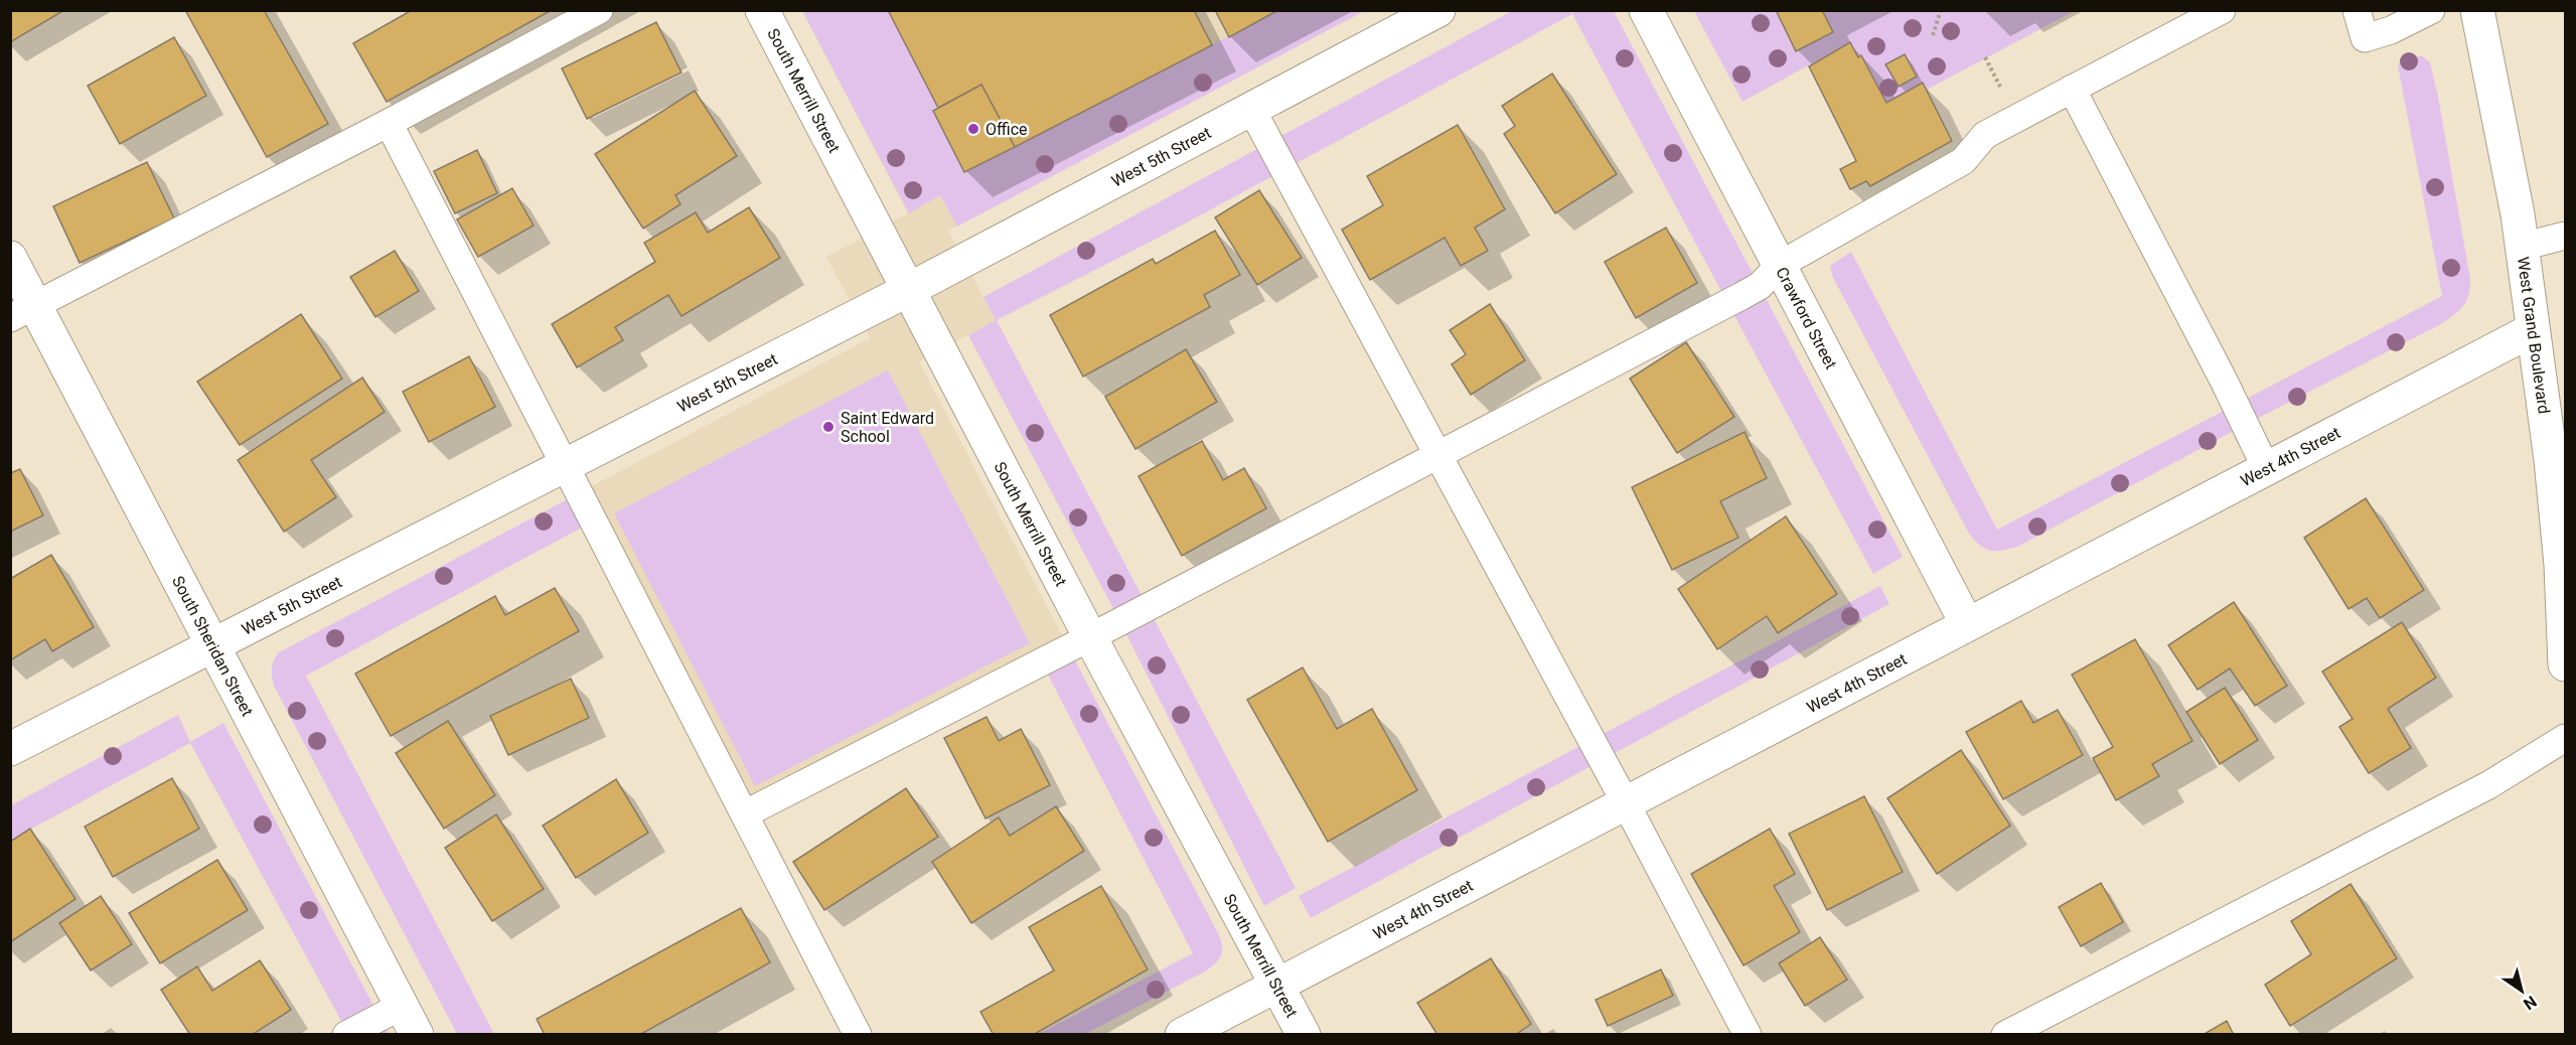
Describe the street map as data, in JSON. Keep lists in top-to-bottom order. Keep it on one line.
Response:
{"streets":{"street":["South Merrill Street","West 5th Street","Crawford Street","West Grand Boulevard","West 4th Street","South Sheridan Street"]},"crossings":[["South Merrill Street","West 5th Street"],["South Merrill Street","West 4th Street"],["West 5th Street","South Sheridan Street"],["Crawford Street","West 4th Street"],["West Grand Boulevard","West 4th Street"]],"places":["Office","Saint Edward School"],"north":"bottom right"}
